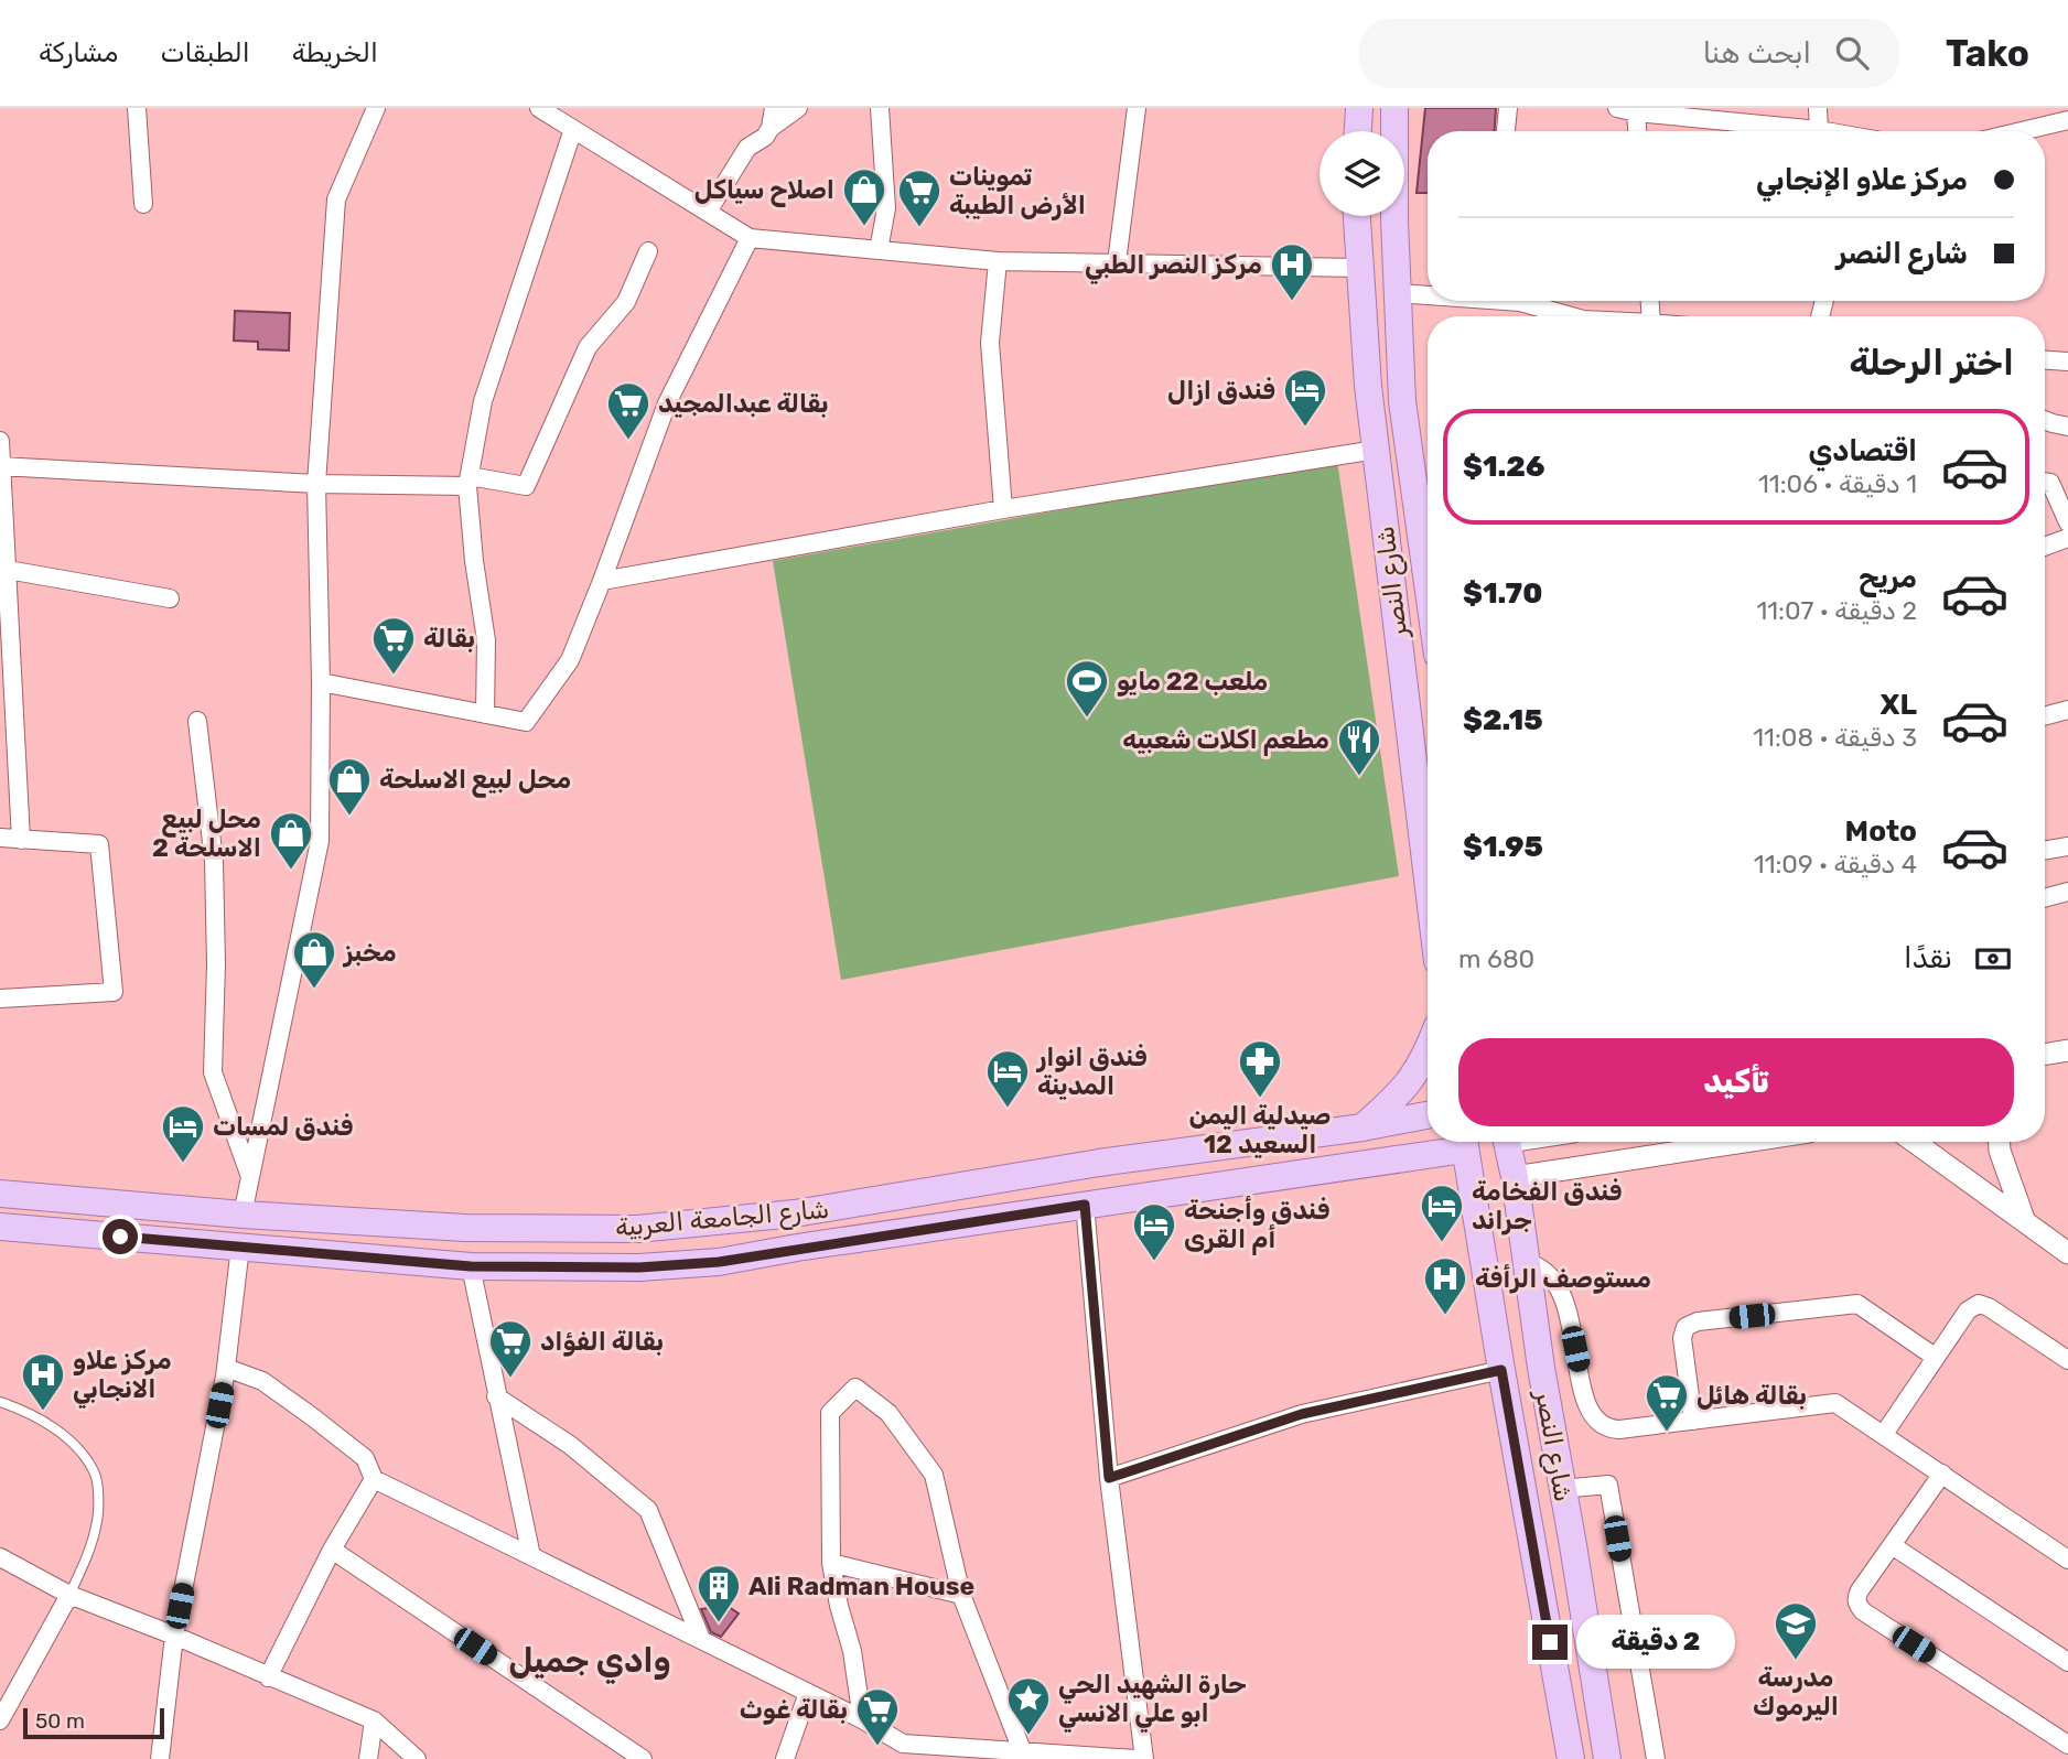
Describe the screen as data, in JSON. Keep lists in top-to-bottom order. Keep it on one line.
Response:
{"streets":{"main road":["شارع النصر","شارع الجامعة العربية"]},"districts":["وادي جميل"],"places":{"shop":["اصلاح سياكل","محل لبيع الاسلحة","محل لبيع الاسلحة 2","مخبز"],"supermarket":["تموينات الأرض الطيبة","بقالة عبدالمجيد","بقالة","بقالة الفؤاد","بقالة هائل","بقالة غوث"],"hospital":["مركز النصر الطبي","مستوصف الرأفة","مركز علاو الانجابي"],"hotel":["فندق ازال","فندق انوار المدينة","فندق لمسات","فندق الفخامة جراند","فندق وأجنحة أم القرى"],"sports":["ملعب 22 مايو"],"restaurant":["مطعم اكلات شعبيه"],"pharmacy":["صيدلية اليمن السعيد 12"],"building":["Ali Radman House"],"school or university":["مدرسة اليرموك"],"place":["حارة الشهيد الحي ابو علي الانسي"]},"scale_bar":"50 m","page":{"header":"Tako","search":"ابحث هنا","nav":["الخريطة","الطبقات","مشاركة"],"banner":["مركز علاو الإنجابي","شارع النصر"],"heading":"اختر الرحلة","list":[{"name":"اقتصادي","note":"1 دقيقة · 11:06","value":"$1.26"},{"name":"مريح","note":"2 دقيقة · 11:07","value":"$1.70"},{"name":"XL","note":"3 دقيقة · 11:08","value":"$2.15"},{"name":"Moto","note":"4 دقيقة · 11:09","value":"$1.95"}],"pay":["نقدًا","680 m"],"buttons":"تأكيد","bubble":"2 دقيقة","scale":"50 m"}}
